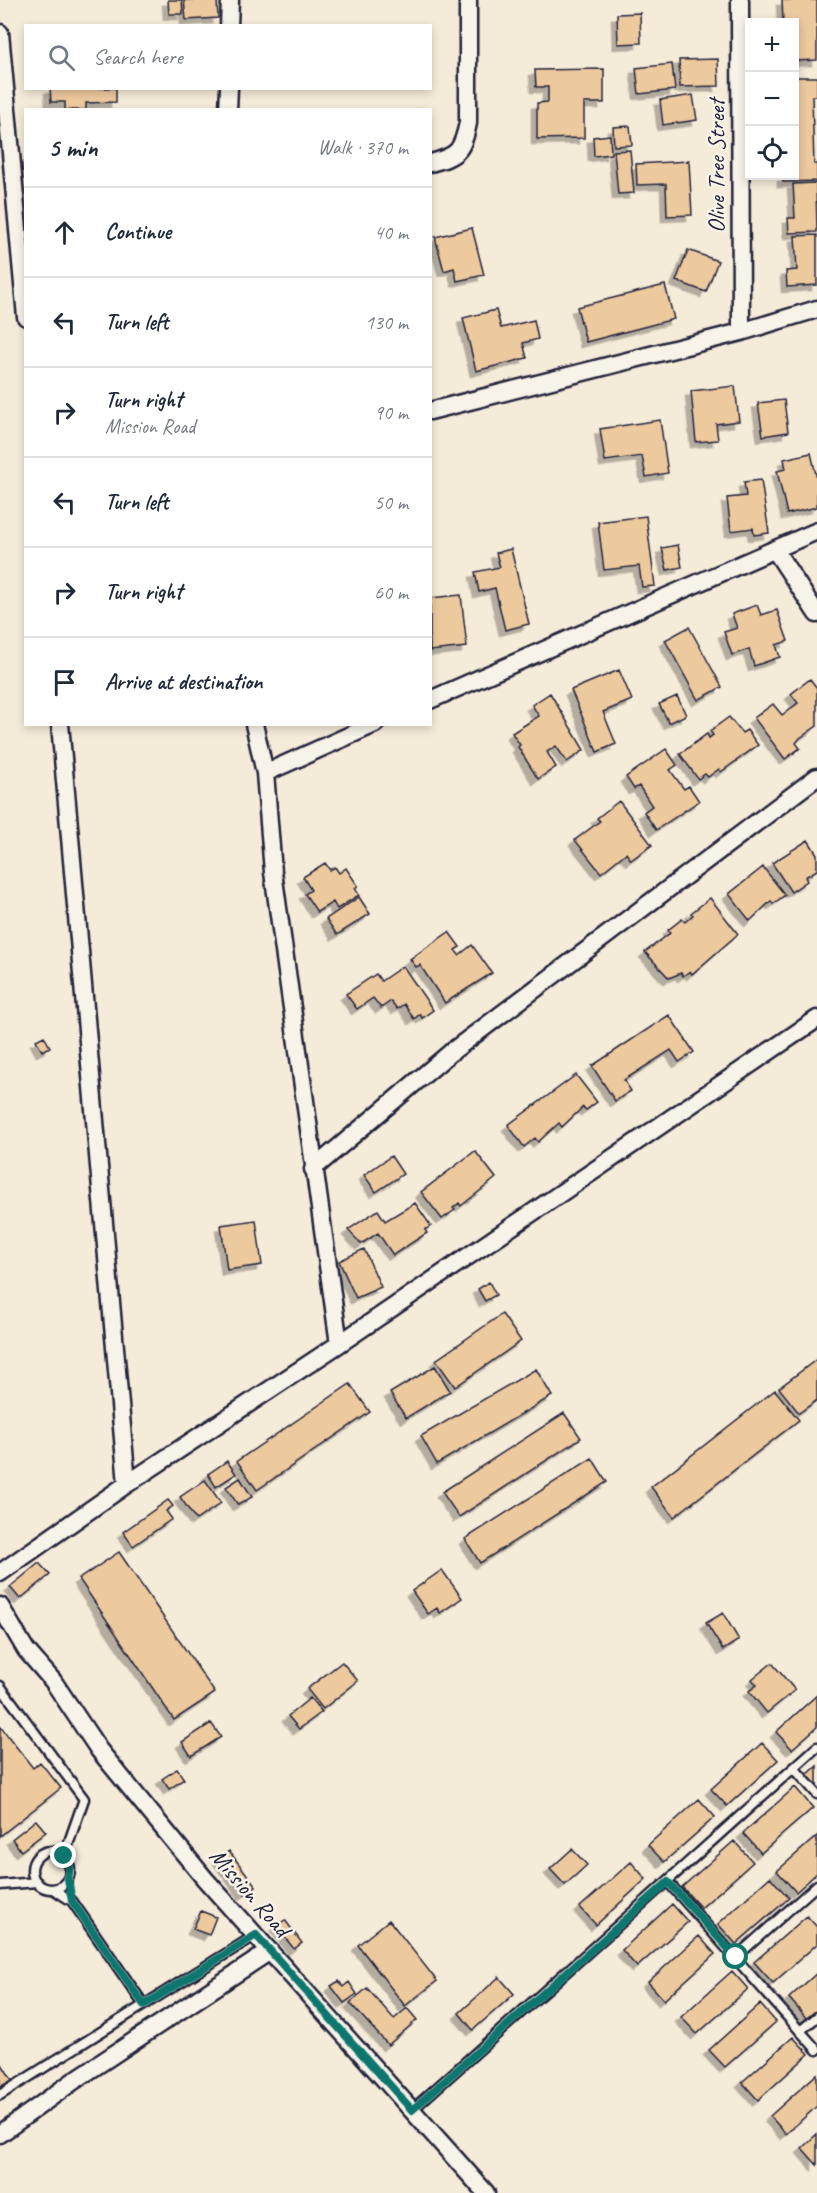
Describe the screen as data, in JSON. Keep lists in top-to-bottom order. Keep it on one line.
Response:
{"streets":{"street":["Olive Tree Street","Mission Road"]},"page":{"map_buttons":["+","−"],"search":"Search here","heading":["5 min","Walk · 370 m"],"list":[["Continue","40 m"],["Turn left","130 m"],["Turn right","Mission Road","90 m"],["Turn left","50 m"],["Turn right","60 m"],"Arrive at destination"]}}
